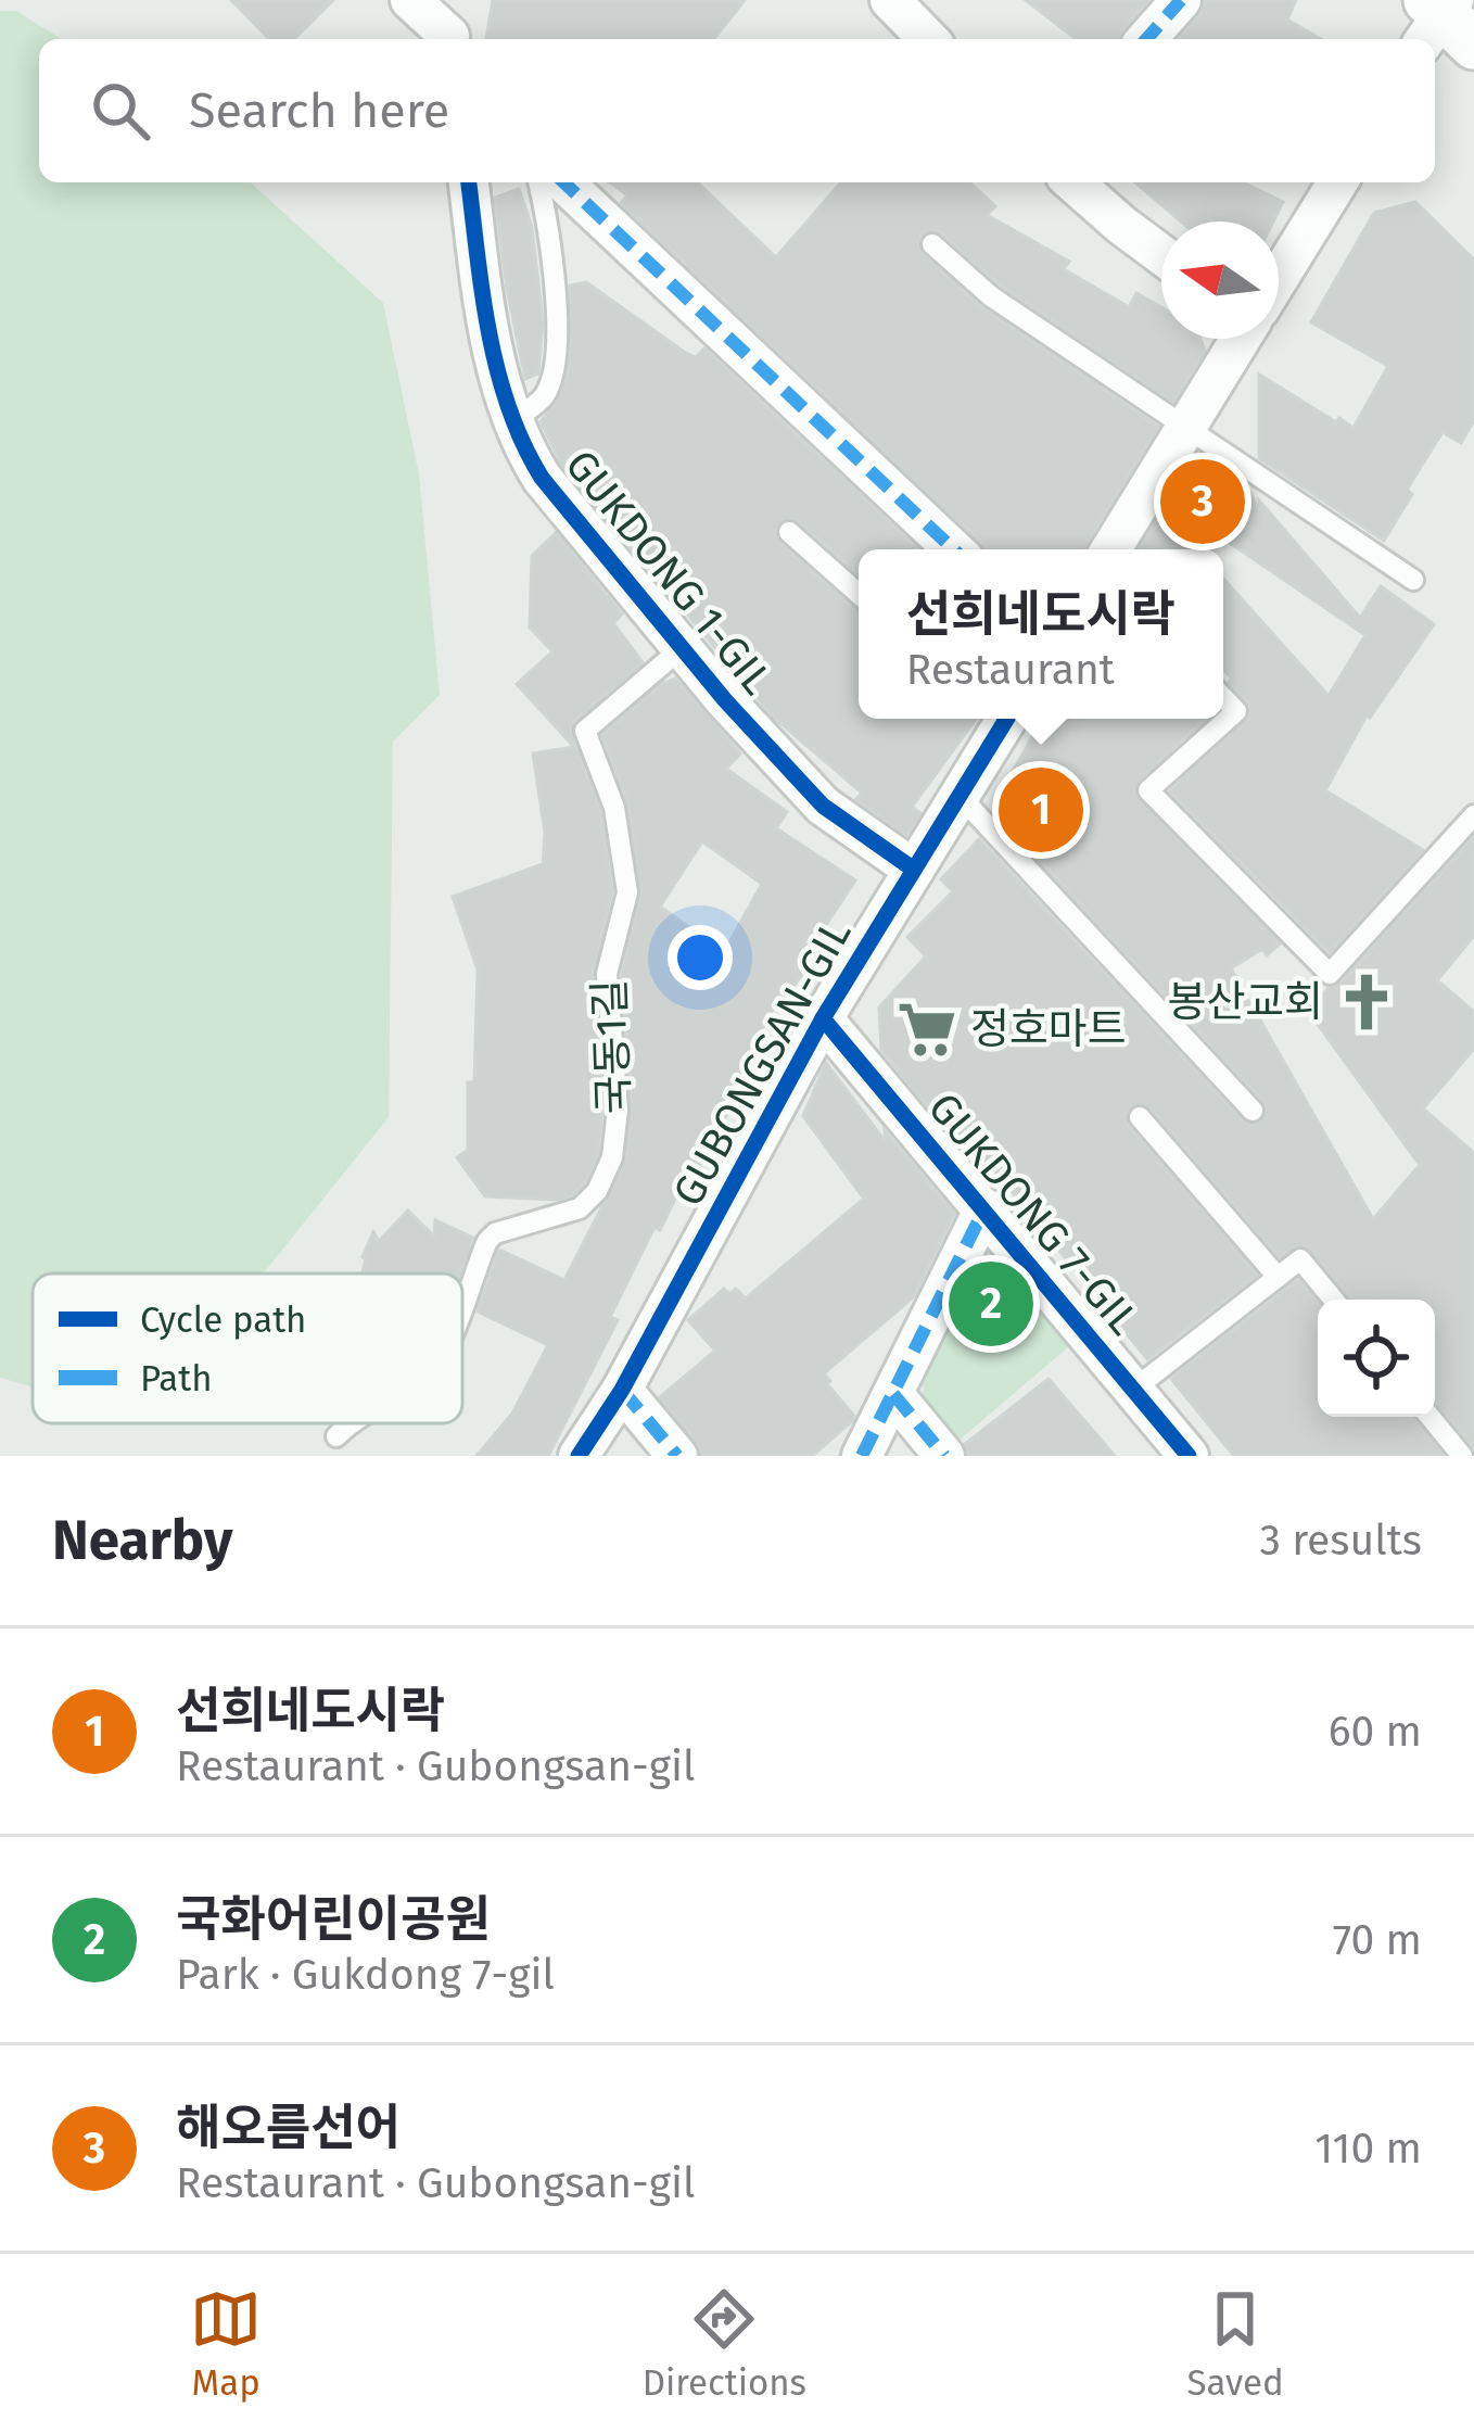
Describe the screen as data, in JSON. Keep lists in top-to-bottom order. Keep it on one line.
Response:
{"streets":{"street":["GUKDONG 1-GIL","GUBONGSAN-GIL","GUKDONG 7-GIL"],"lane":["국동1길"]},"crossings":[["GUKDONG 1-GIL","국동1길"],["GUKDONG 1-GIL","GUBONGSAN-GIL"],["GUBONGSAN-GIL","GUKDONG 7-GIL"]],"places":{"church":["봉산교회"],"supermarket":["정호마트"]},"legend":["Cycle path","Path"],"north":"left","page":{"search":"Search here","pins":["3","1","2"],"popup":["선희네도시락","Restaurant"],"heading":["Nearby","3 results"],"list":[{"mark":"1","name":"선희네도시락","note":"Restaurant · Gubongsan-gil","value":"60 m"},{"mark":"2","name":"국화어린이공원","note":"Park · Gukdong 7-gil","value":"70 m"},{"mark":"3","name":"해오름선어","note":"Restaurant · Gubongsan-gil","value":"110 m"}],"nav":["Map","Directions","Saved"]}}
